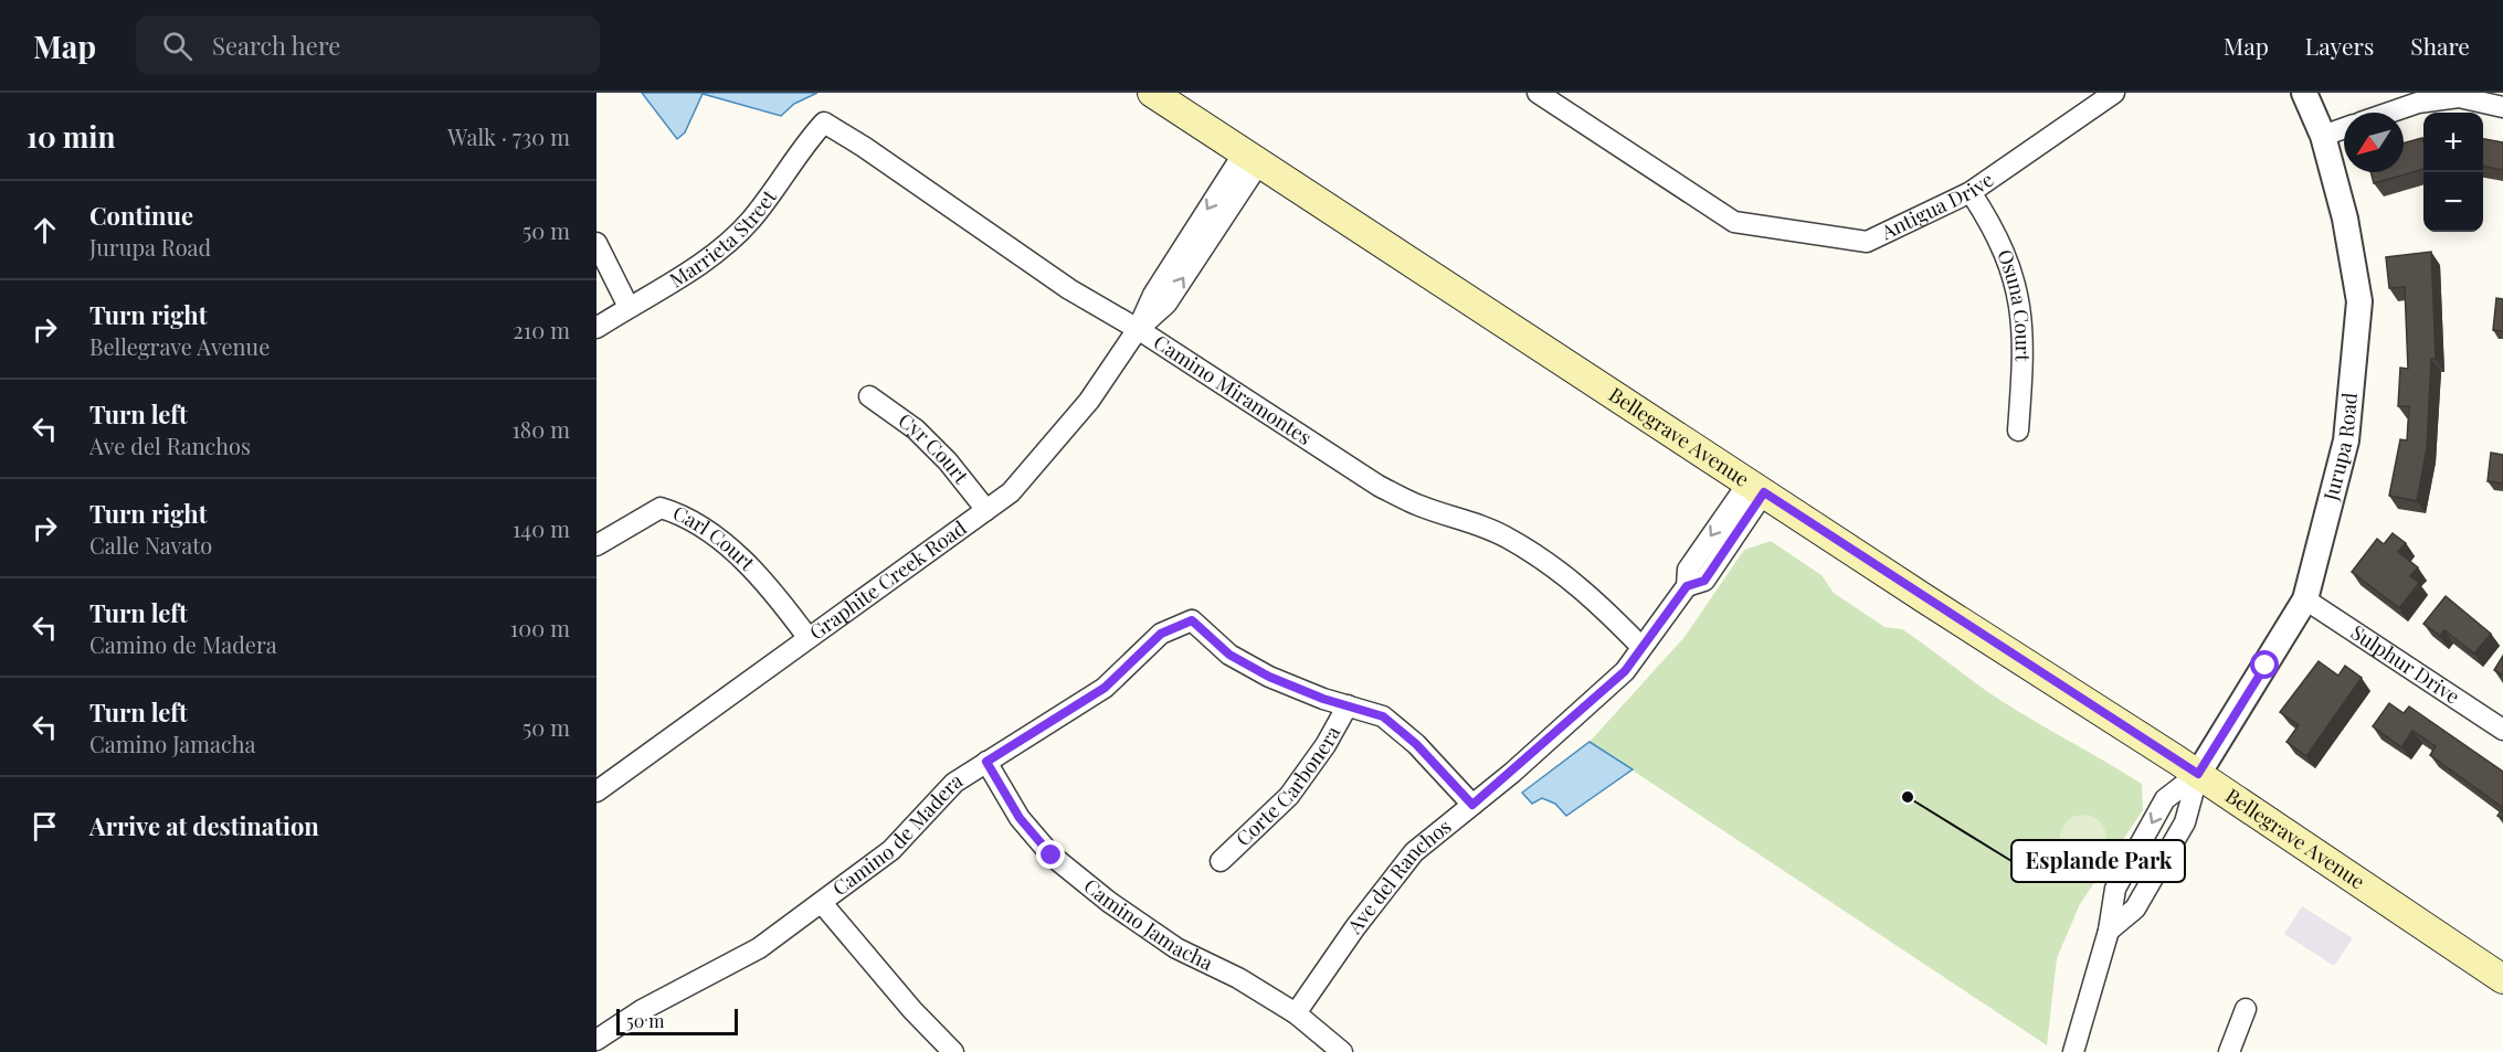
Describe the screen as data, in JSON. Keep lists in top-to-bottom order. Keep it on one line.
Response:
{"streets":{"main road":["Bellegrave Avenue"],"street":["Antigua Drive","Marrieta Street","Osuna Court","Camino Miramontes","Jurupa Road","Cyr Court","Carl Court","Graphite Creek Road","Sulphur Drive","Corte Carbonera","Camino de Madera","Ave del Ranchos","Camino Jamacha"]},"crossings":[["Antigua Drive","Osuna Court"],["Marrieta Street","Camino Miramontes"],["Camino Miramontes","Graphite Creek Road"],["Camino Miramontes","Ave del Ranchos"],["Bellegrave Avenue","Jurupa Road"],["Bellegrave Avenue","Graphite Creek Road"],["Bellegrave Avenue","Ave del Ranchos"],["Jurupa Road","Sulphur Drive"],["Cyr Court","Graphite Creek Road"],["Carl Court","Graphite Creek Road"],["Corte Carbonera","Camino de Madera"],["Camino de Madera","Camino Jamacha"],["Ave del Ranchos","Camino Jamacha"]],"places":["Esplande Park"],"scale_bar":"50 m","north":"bottom left","page":{"header":"Map","search":"Search here","nav":["Map","Layers","Share"],"heading":["10 min","Walk · 730 m"],"map_buttons":["+","−"],"list":[["Continue","Jurupa Road","50 m"],["Turn right","Bellegrave Avenue","210 m"],["Turn left","Ave del Ranchos","180 m"],["Turn right","Calle Navato","140 m"],["Turn left","Camino de Madera","100 m"],["Turn left","Camino Jamacha","50 m"],"Arrive at destination"],"scale":"50 m"}}
